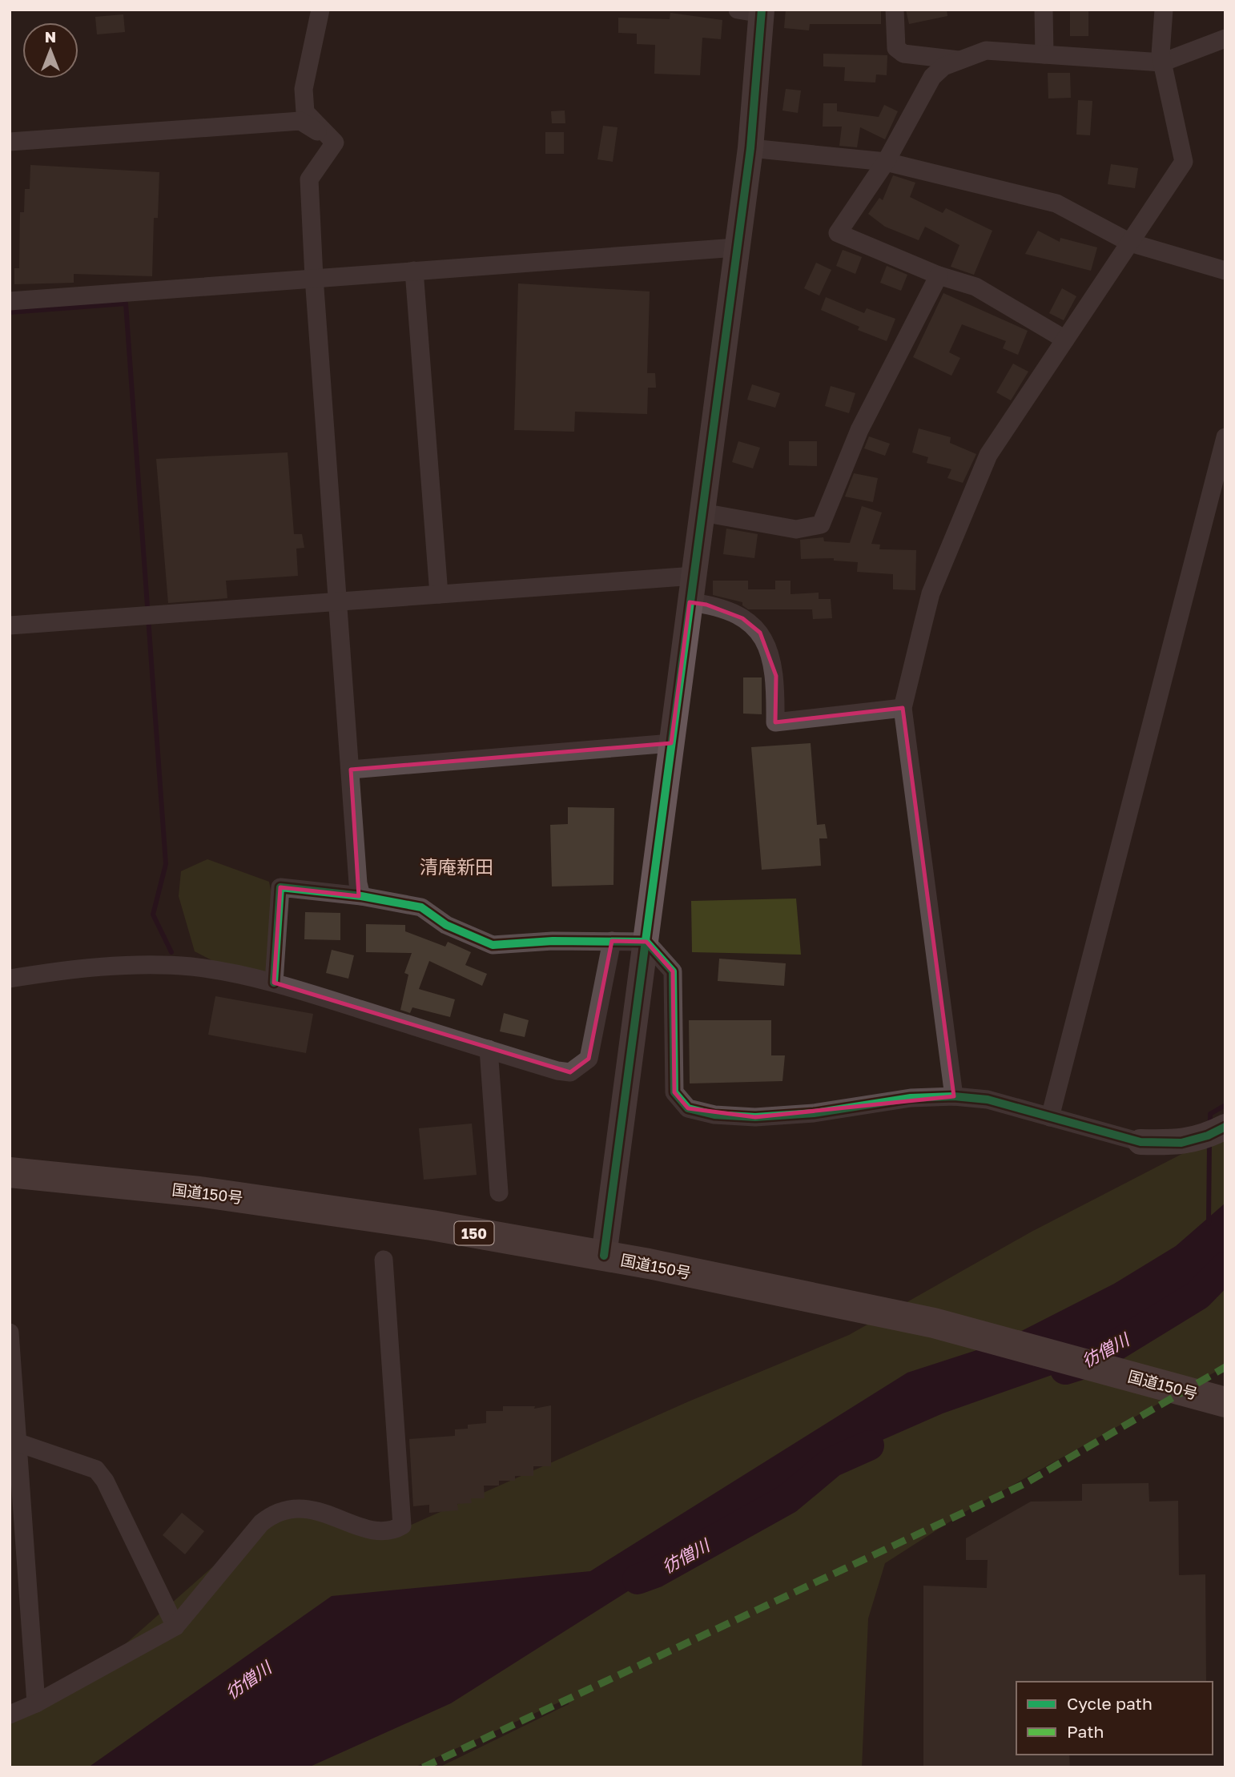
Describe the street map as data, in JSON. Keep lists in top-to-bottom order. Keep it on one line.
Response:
{"streets":{"highway":["国道150号","150"]},"districts":["清庵新田"],"water":["彷僧川"],"legend":["Cycle path","Path"],"north":"top"}
